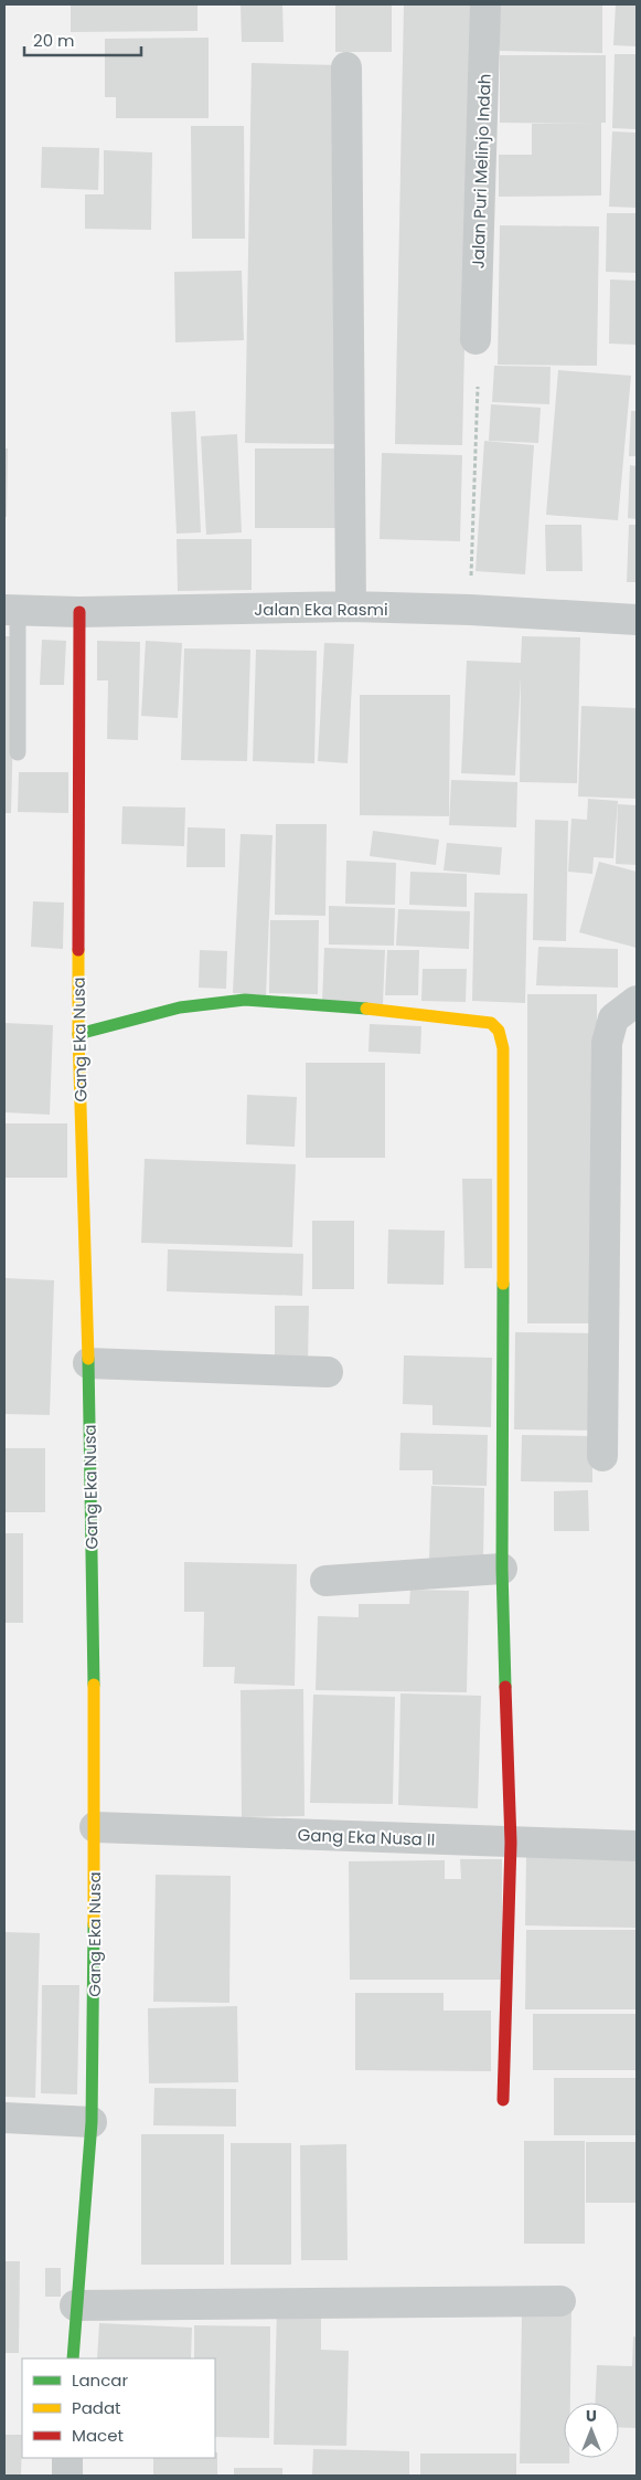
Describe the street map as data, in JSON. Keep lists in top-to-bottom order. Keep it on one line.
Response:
{"streets":{"street":["Jalan Puri Melinjo Indah","Jalan Eka Rasmi","Gang Eka Nusa","Gang Eka Nusa II"]},"crossings":[["Jalan Eka Rasmi","Gang Eka Nusa"],["Gang Eka Nusa","Gang Eka Nusa II"]],"legend":["Lancar","Padat","Macet"],"scale_bar":"20 m","north":"top"}
